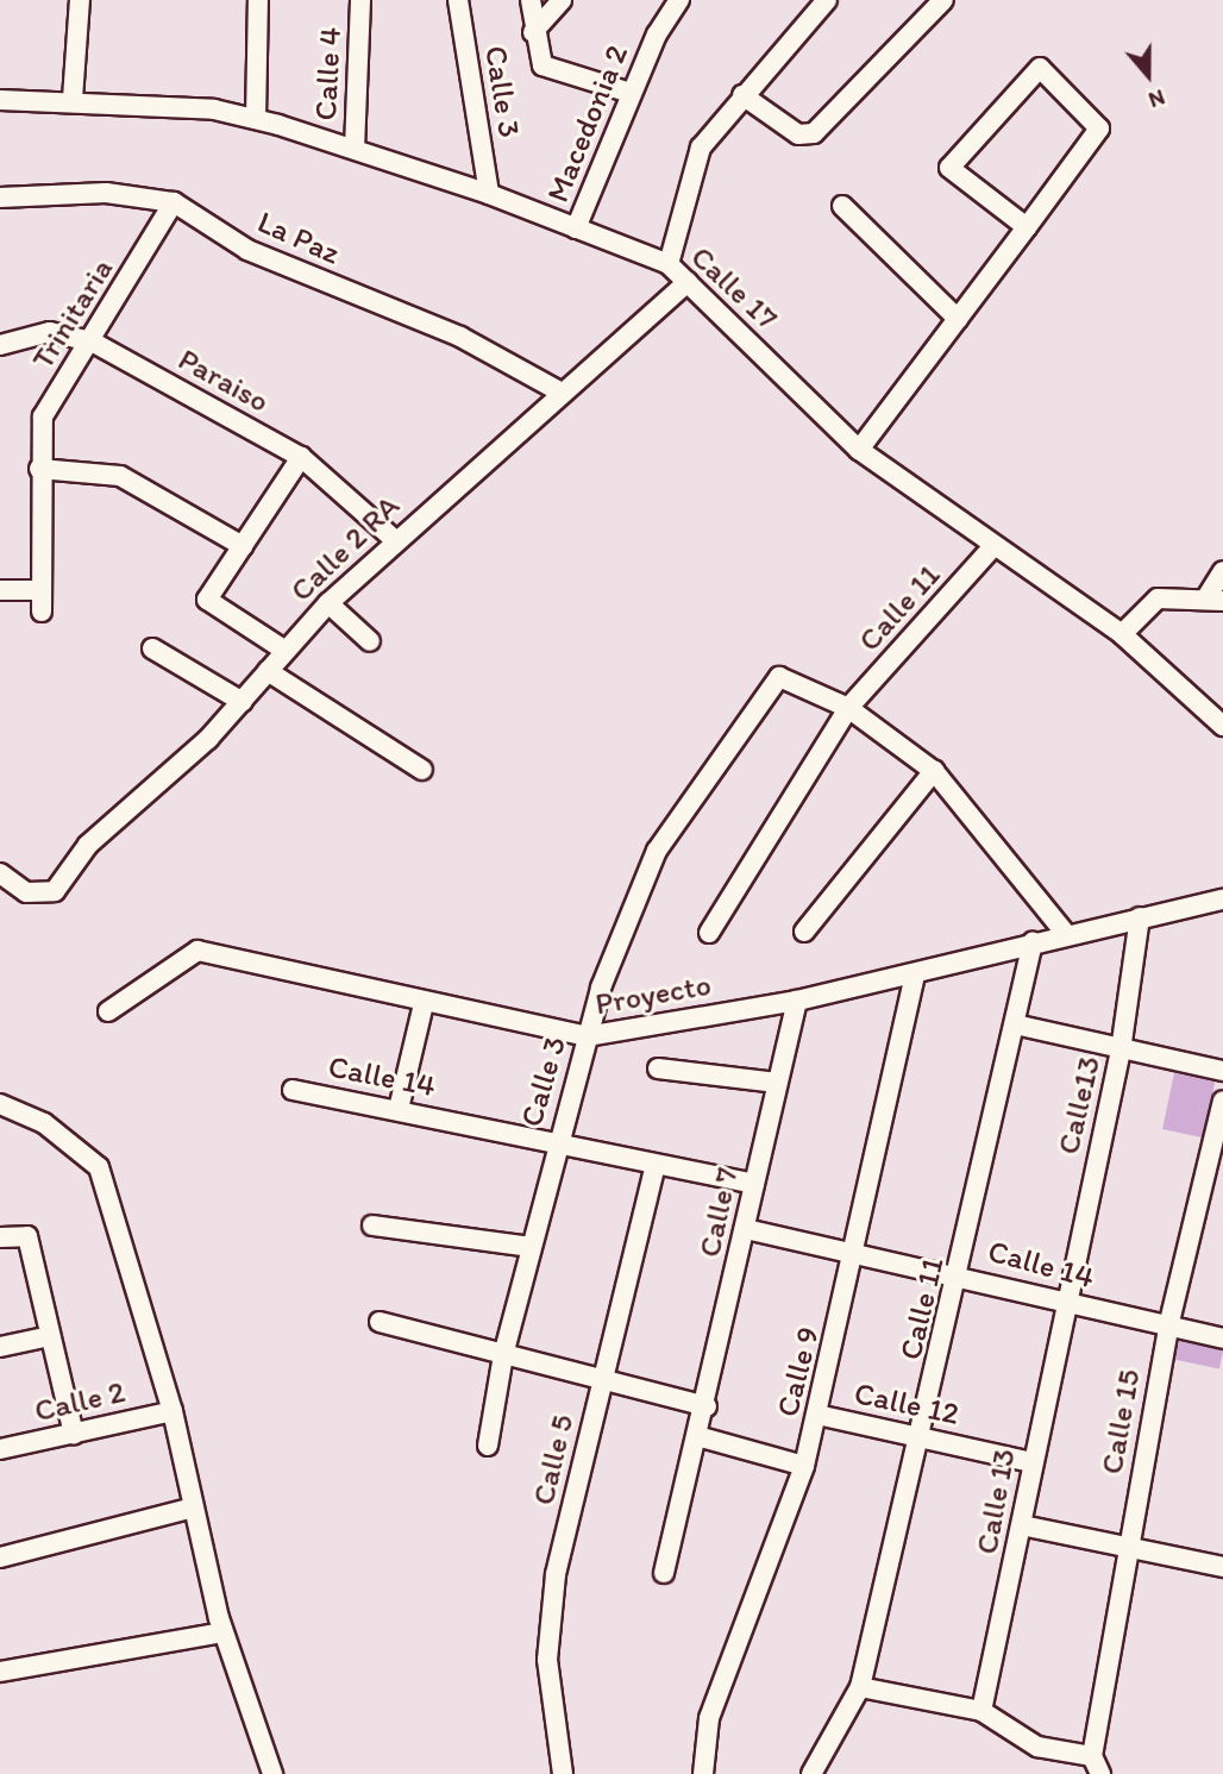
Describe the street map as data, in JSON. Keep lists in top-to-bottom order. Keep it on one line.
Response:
{"streets":{"street":["Calle 4","Calle 3","Macedonia 2","La Paz","Calle 17","Trinitaria","Paraiso","Calle 2 RA","Calle 11","Proyecto","Calle 14","Calle13","Calle 7","Calle 9","Calle 2","Calle 12","Calle 15","Calle 5","Calle 13"]},"crossings":[["Calle 4","Calle 17"],["Calle 3","Calle 17"],["Calle 3","Calle 11"],["Calle 3","Proyecto"],["Calle 3","Calle 14"],["Macedonia 2","Calle 17"],["La Paz","Trinitaria"],["La Paz","Calle 2 RA"],["Calle 17","Calle 2 RA"],["Calle 17","Calle 11"],["Trinitaria","Paraiso"],["Paraiso","Calle 2 RA"],["Calle 11","Proyecto"],["Calle 11","Calle 14"],["Calle 11","Calle 12"],["Proyecto","Calle13"],["Proyecto","Calle 7"],["Proyecto","Calle 9"],["Calle 14","Calle13"],["Calle 14","Calle 7"],["Calle 14","Calle 9"],["Calle 14","Calle 15"],["Calle 14","Calle 5"],["Calle 14","Calle 13"],["Calle13","Calle 13"],["Calle 9","Calle 12"],["Calle 12","Calle 13"]],"north":"bottom"}
